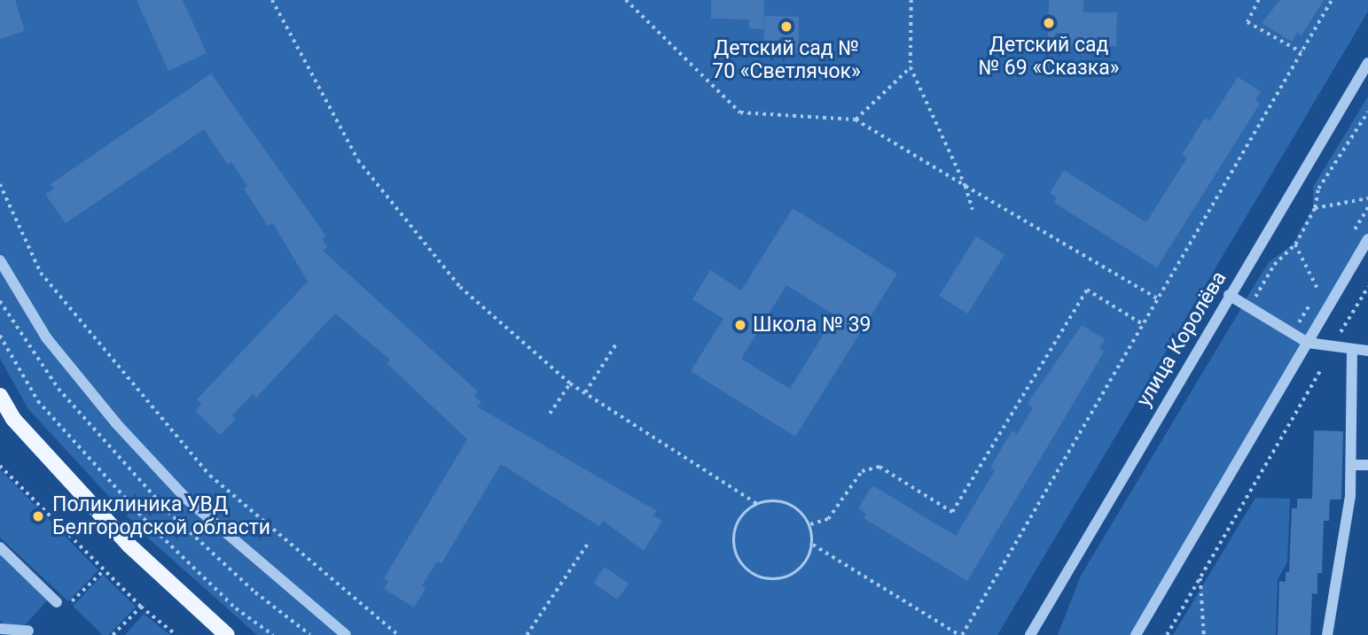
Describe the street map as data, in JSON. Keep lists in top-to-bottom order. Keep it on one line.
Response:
{"streets":{"street":["улица Королёва"]},"places":["Детский сад № 69 «Сказка»","Детский сад № 70 «Светлячок»","Школа № 39","Поликлиника УВД Белгородской области"]}
